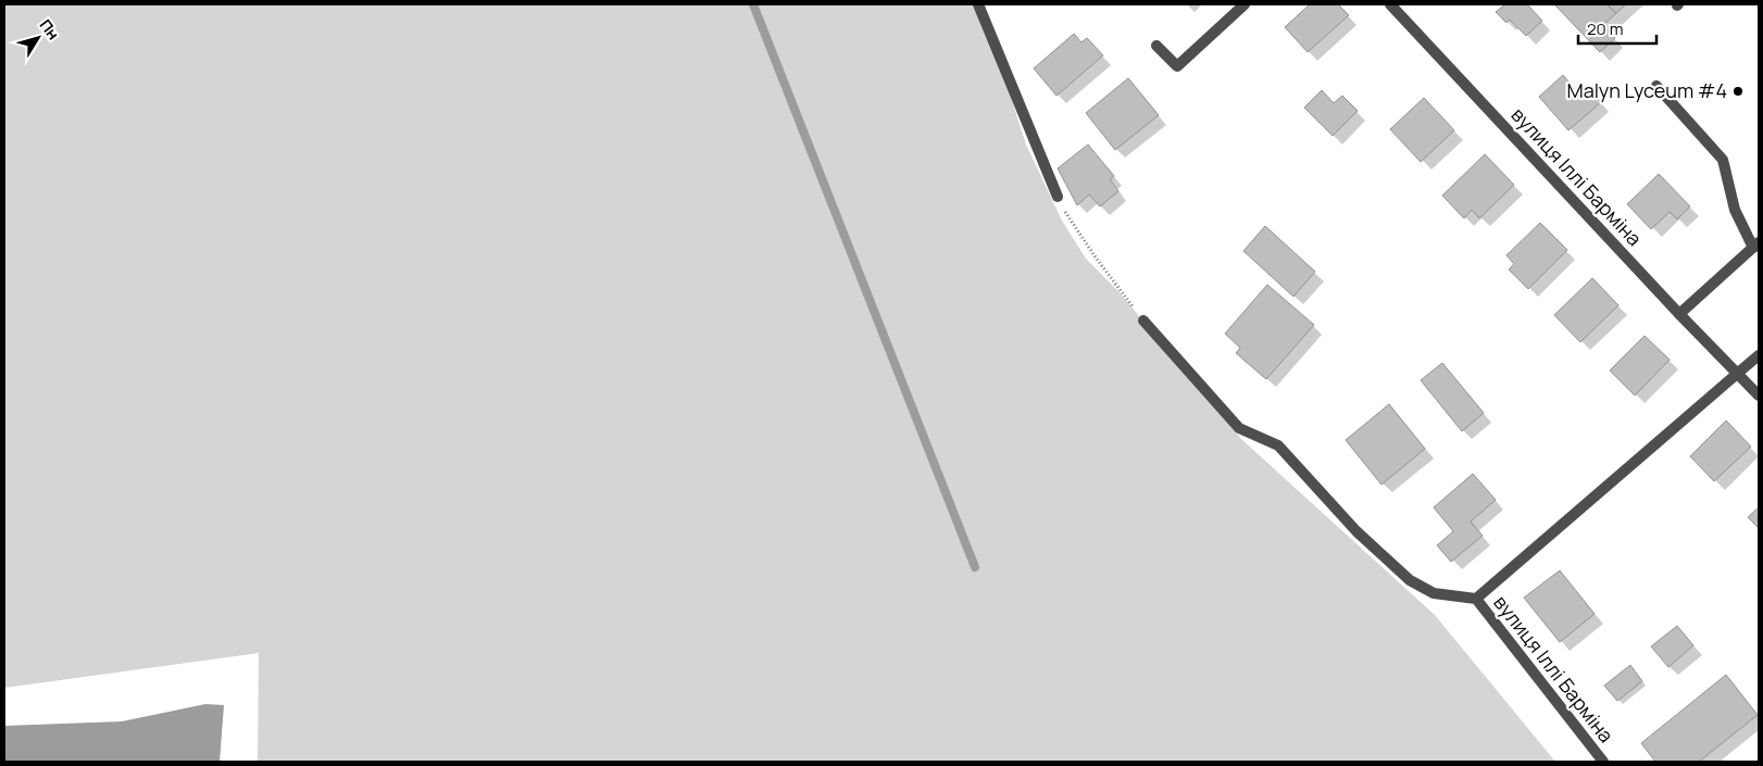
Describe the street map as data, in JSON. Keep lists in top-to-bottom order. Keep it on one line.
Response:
{"streets":{"street":["вулиця Іллі Барміна"]},"places":["Malyn Lyceum #4"],"scale_bar":"20 m","north":"top right"}
